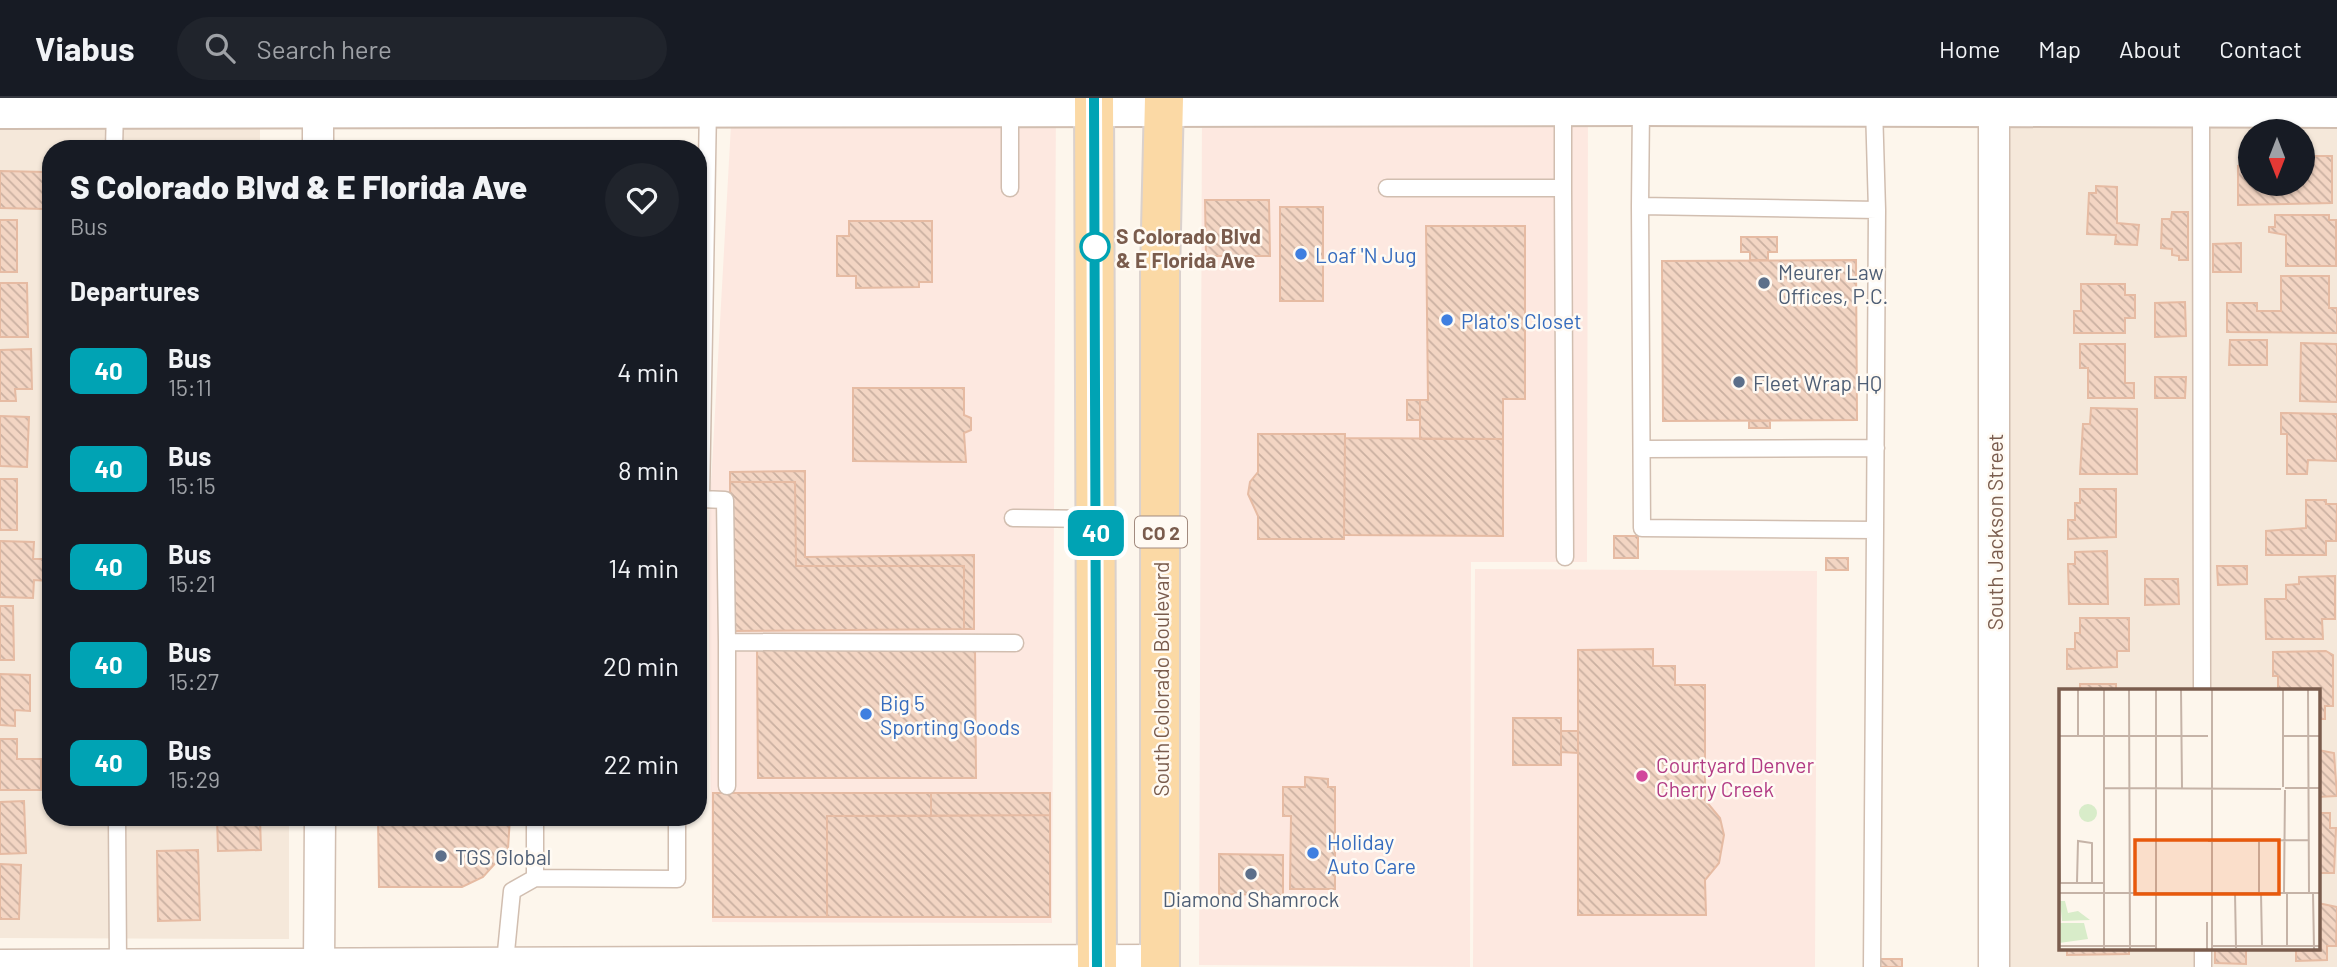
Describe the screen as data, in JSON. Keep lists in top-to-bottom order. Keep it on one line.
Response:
{"streets":{"main road":["CO 2","South Colorado Boulevard"],"street":["South Jackson Street"]},"places":["S Colorado Blvd & E Florida Ave","Loaf 'N Jug","Meurer Law Offices, P.C.","Plato's Closet","Fleet Wrap HQ","Big 5 Sporting Goods","Courtyard Denver Cherry Creek","Holiday Auto Care","TGS Global","Diamond Shamrock"],"lines":["bus line 40"],"north":"bottom","page":{"header":"Viabus","search":"Search here","nav":["Home","Map","About","Contact"],"on_map":"40","heading":[["S Colorado Blvd & E Florida Ave","Bus"],"Departures"],"list":[{"mark":"40","name":"Bus","note":"15:11","value":"4 min"},{"mark":"40","name":"Bus","note":"15:15","value":"8 min"},{"mark":"40","name":"Bus","note":"15:21","value":"14 min"},{"mark":"40","name":"Bus","note":"15:27","value":"20 min"},{"mark":"40","name":"Bus","note":"15:29","value":"22 min"}]}}
